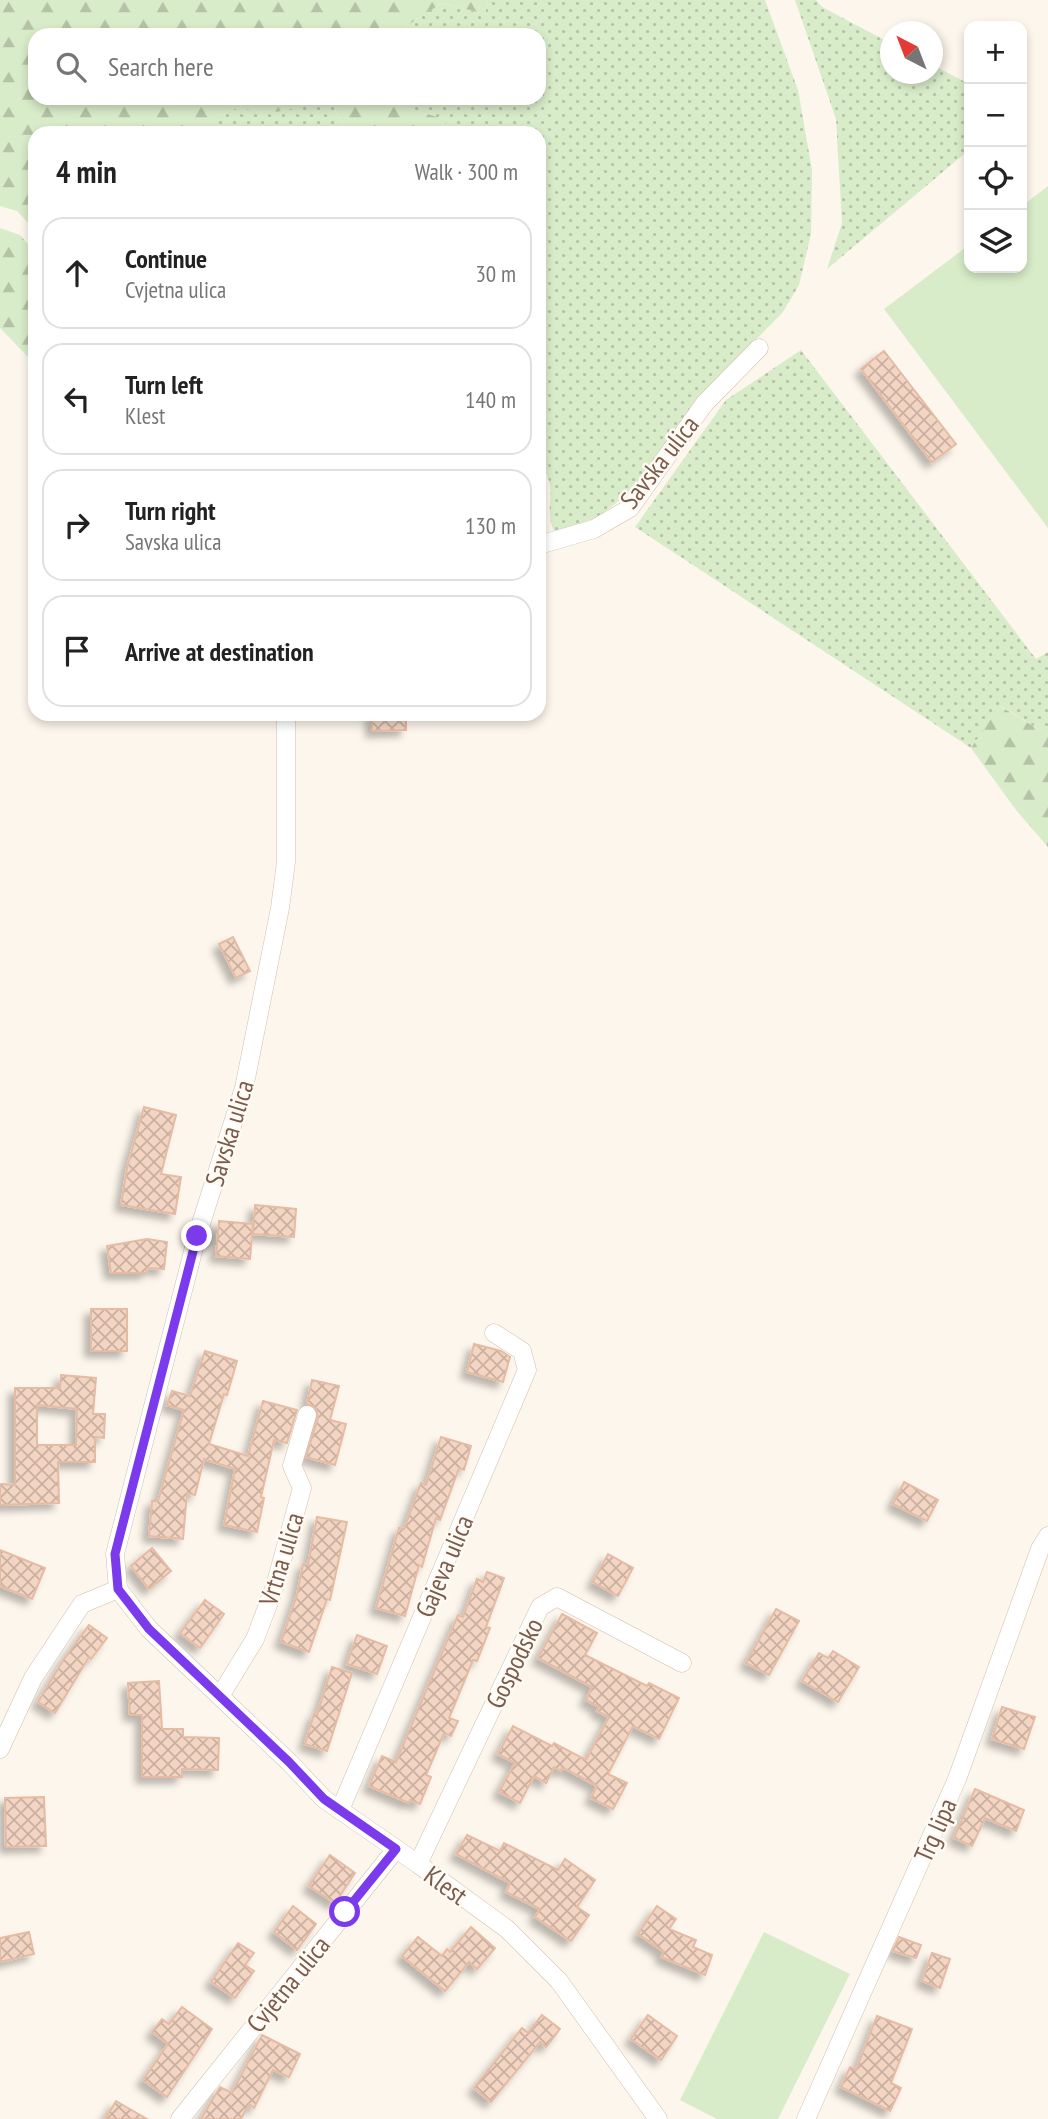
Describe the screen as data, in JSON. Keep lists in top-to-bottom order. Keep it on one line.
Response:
{"streets":{"street":["Savska ulica","Vrtna ulica","Gajeva ulica","Gospodsko","Trg lipa","Klest","Cvjetna ulica"]},"crossings":[["Savska ulica","Klest"],["Vrtna ulica","Klest"],["Gajeva ulica","Klest"],["Gospodsko","Klest"],["Klest","Cvjetna ulica"]],"north":"top left","page":{"map_buttons":["+","−"],"search":"Search here","heading":["4 min","Walk · 300 m"],"list":[["Continue","Cvjetna ulica","30 m"],["Turn left","Klest","140 m"],["Turn right","Savska ulica","130 m"],"Arrive at destination"]}}
